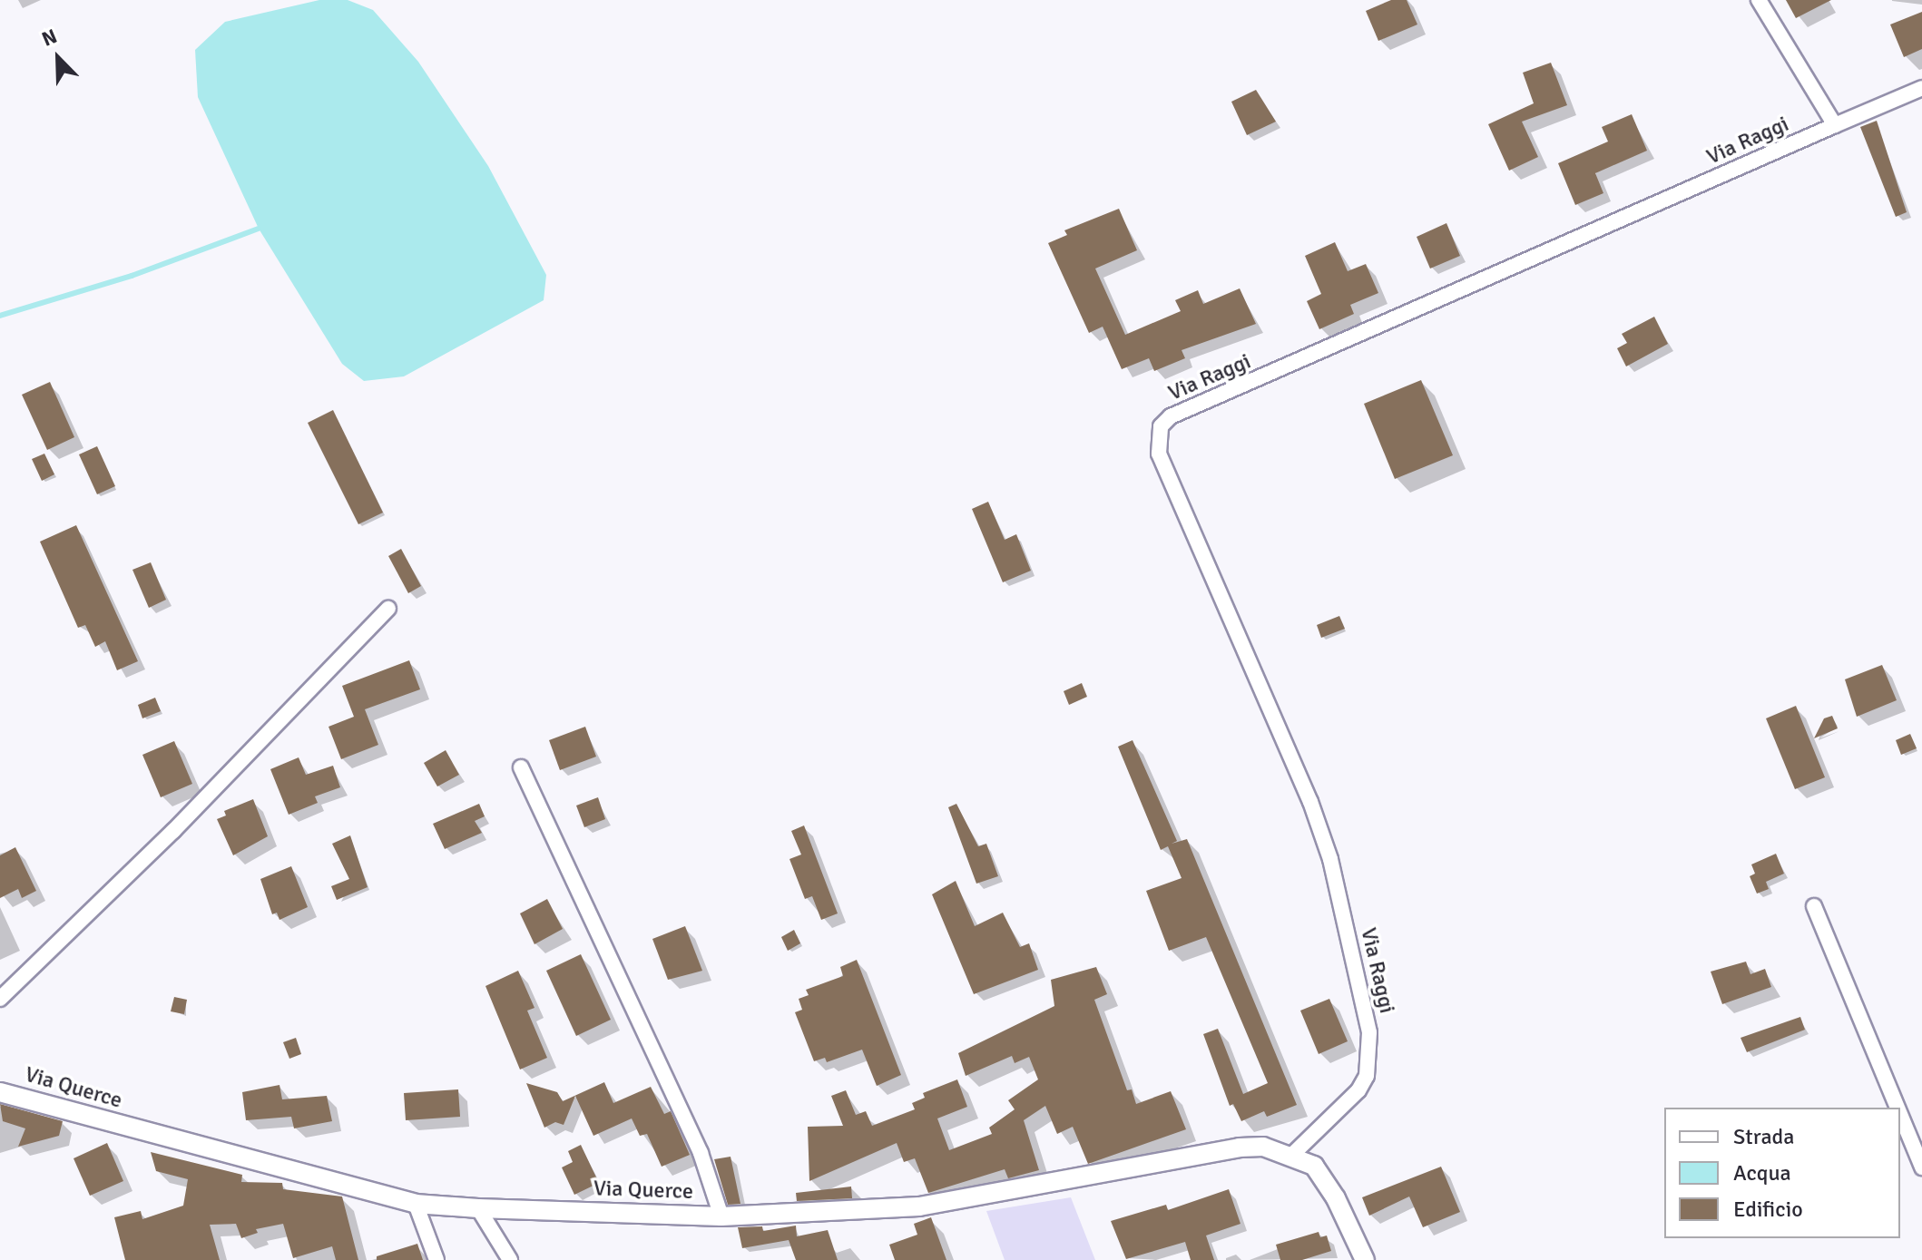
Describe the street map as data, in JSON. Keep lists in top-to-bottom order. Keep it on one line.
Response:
{"streets":{"street":["Via Raggi","Via Querce"]},"crossings":[["Via Raggi","Via Querce"]],"legend":["Strada","Acqua","Edificio"],"north":"top left"}
